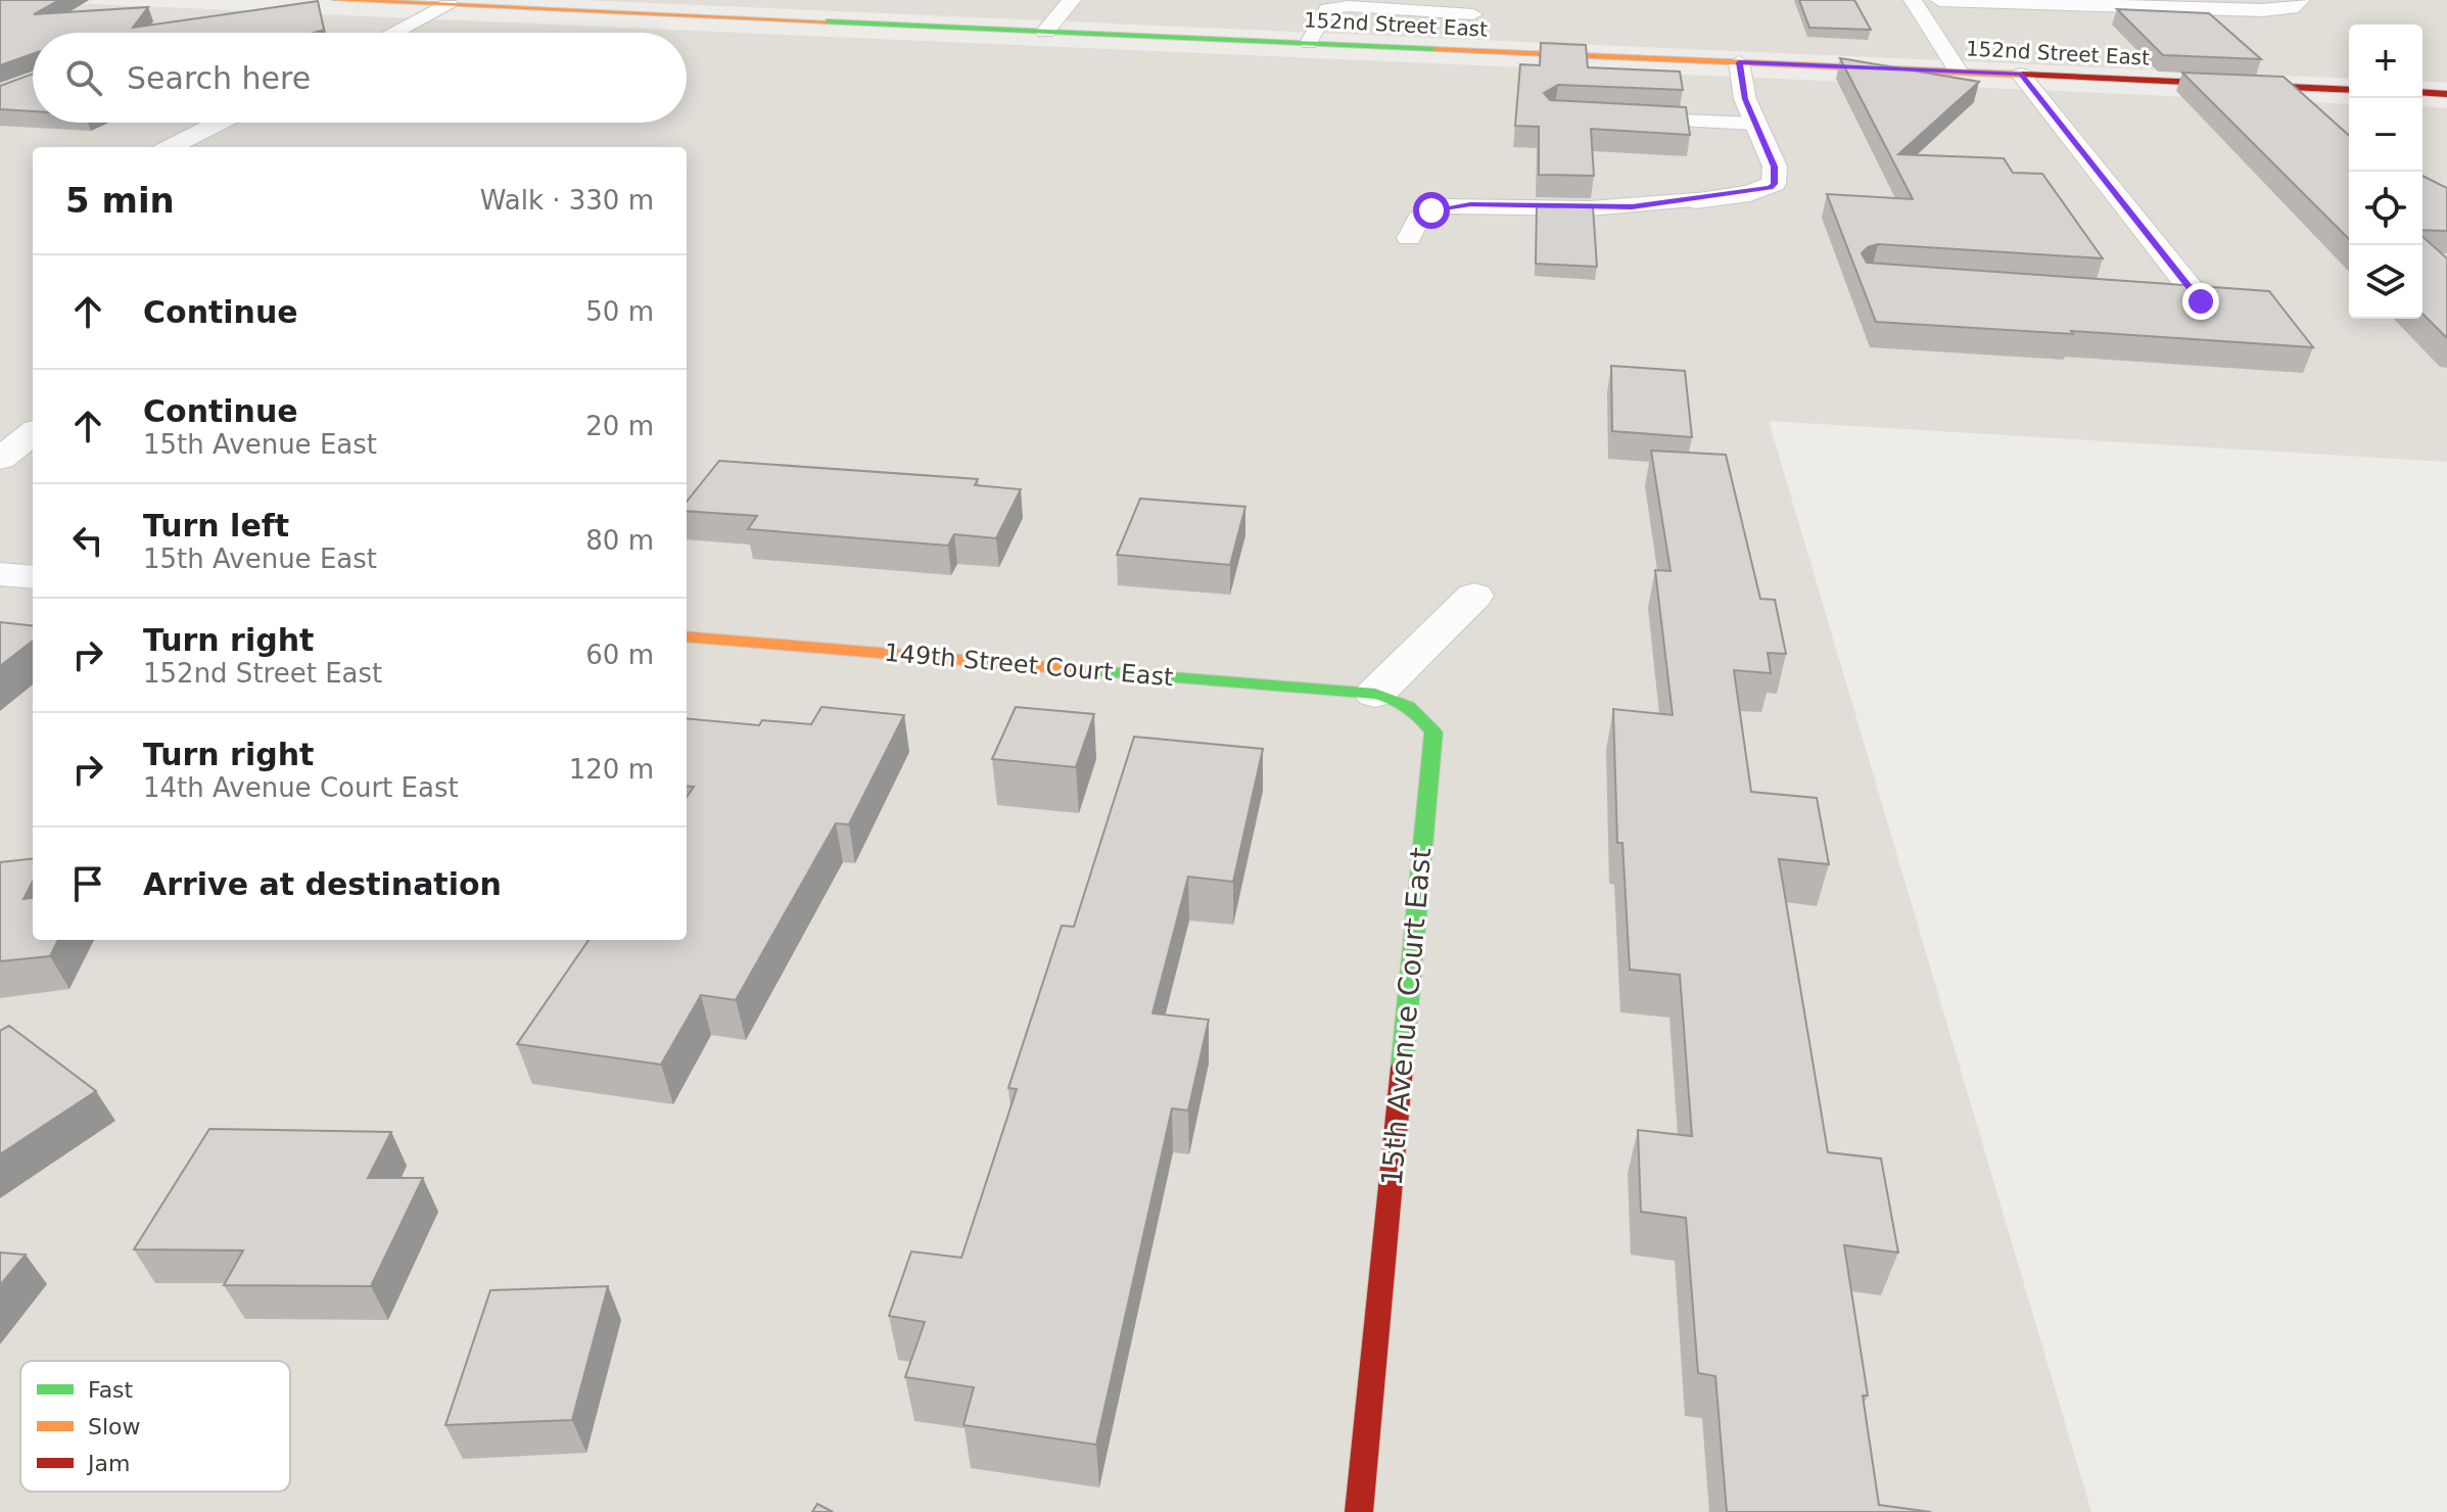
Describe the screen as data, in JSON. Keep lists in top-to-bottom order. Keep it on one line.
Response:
{"streets":{"main road":["152nd Street East","149th Street Court East","15th Avenue Court East"]},"crossings":[["149th Street Court East","15th Avenue Court East"]],"legend":["Fast","Slow","Jam"],"page":{"map_buttons":["+","−"],"search":"Search here","heading":["5 min","Walk · 330 m"],"list":[["Continue","50 m"],["Continue","15th Avenue East","20 m"],["Turn left","15th Avenue East","80 m"],["Turn right","152nd Street East","60 m"],["Turn right","14th Avenue Court East","120 m"],"Arrive at destination"]}}
